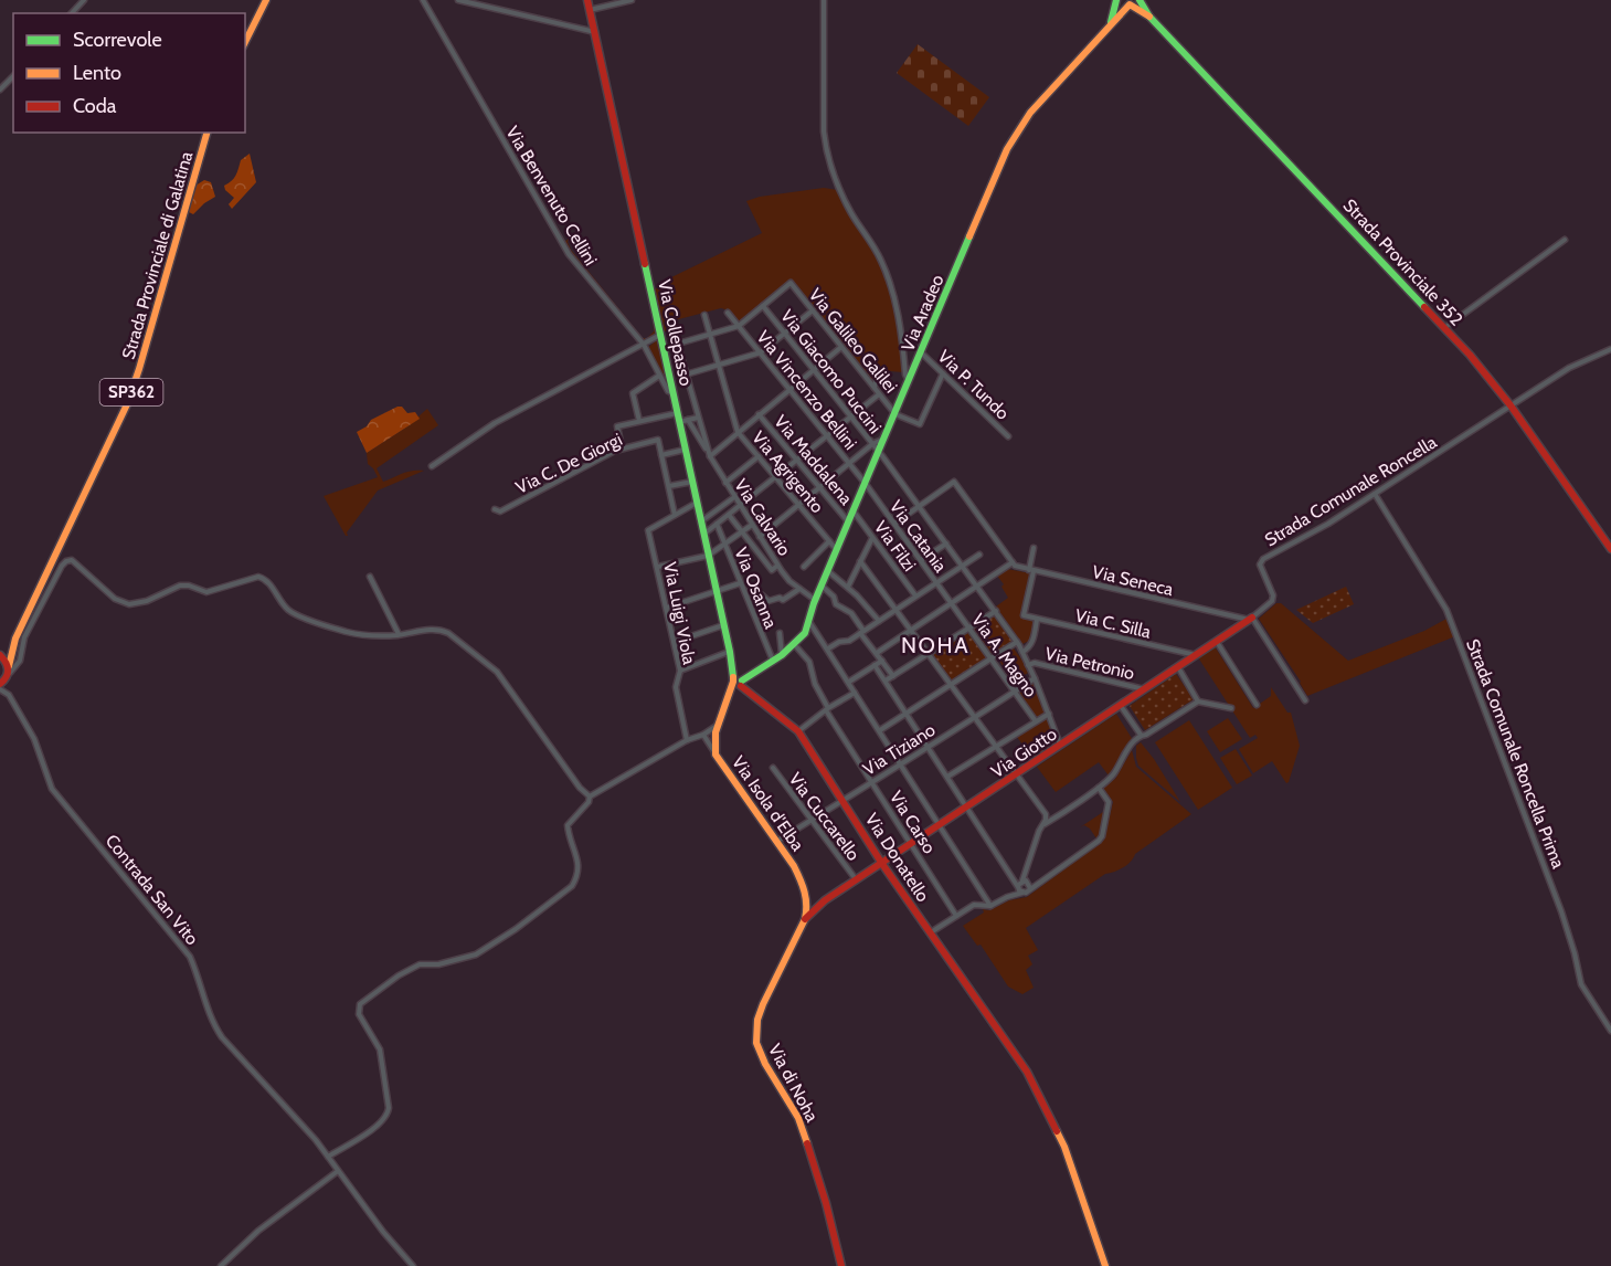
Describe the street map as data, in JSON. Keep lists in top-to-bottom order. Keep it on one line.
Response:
{"streets":{"street":["Via Benvenuto Cellini","Strada Provinciale di Galatina","Strada Provinciale 352","Via Aradeo","Via Collepasso","Via Galileo Galilei","Via Giacomo Puccini","Via P. Tundo","Via Vincenzo Bellini","SP362","Via Maddalena","Via C. De Giorgi","Via Agrigento","Strada Comunale Roncella","Via Calvario","Via Catania","Via Filzi","Via Seneca","Via Osanna","Via Luigi Viola","Via C. Silla","Via A. Magno","Via Petronio","Via Tiziano","Via Giotto","Strada Comunale Roncella Prima","Via Isola d'Elba","Via Cuccarello","Via Carso","Via Donatello","Contrada San Vito","Via di Noha"]},"crossings":[["Via Benvenuto Cellini","Via Collepasso"],["Strada Provinciale 352","Via Aradeo"],["Strada Provinciale 352","Strada Comunale Roncella"],["Via Aradeo","Via Galileo Galilei"],["Via Aradeo","Via Giacomo Puccini"],["Via Aradeo","Via P. Tundo"],["Via Aradeo","Via Vincenzo Bellini"],["Via Aradeo","Via Maddalena"],["Via Aradeo","Via Agrigento"],["Via Aradeo","Via Calvario"],["Via Aradeo","Via Catania"],["Via Aradeo","Via Filzi"],["Via Aradeo","Via Carso"],["Via Collepasso","Via Isola d'Elba"],["Via Collepasso","Via Donatello"],["Via Galileo Galilei","Via Giacomo Puccini"],["Via Giacomo Puccini","Via Petronio"],["Via Giacomo Puccini","Via Tiziano"],["Via Giacomo Puccini","Via Giotto"],["Via Vincenzo Bellini","Via Catania"],["Strada Comunale Roncella","Via Seneca"],["Strada Comunale Roncella","Via Giotto"],["Strada Comunale Roncella","Strada Comunale Roncella Prima"],["Via Catania","Via A. Magno"],["Via Seneca","Via C. Silla"],["Via Seneca","Via Giotto"],["Via C. Silla","Via Giotto"],["Via A. Magno","Via Tiziano"],["Via Petronio","Via Giotto"],["Via Tiziano","Via Isola d'Elba"],["Via Tiziano","Via Cuccarello"],["Via Tiziano","Via Carso"],["Via Tiziano","Via Donatello"],["Via Giotto","Via Isola d'Elba"],["Via Giotto","Via Cuccarello"],["Via Giotto","Via Carso"],["Via Giotto","Via Donatello"],["Via Giotto","Via di Noha"],["Via Isola d'Elba","Via Donatello"],["Via Isola d'Elba","Via di Noha"]],"districts":["NOHA"],"legend":["Scorrevole","Lento","Coda"]}
